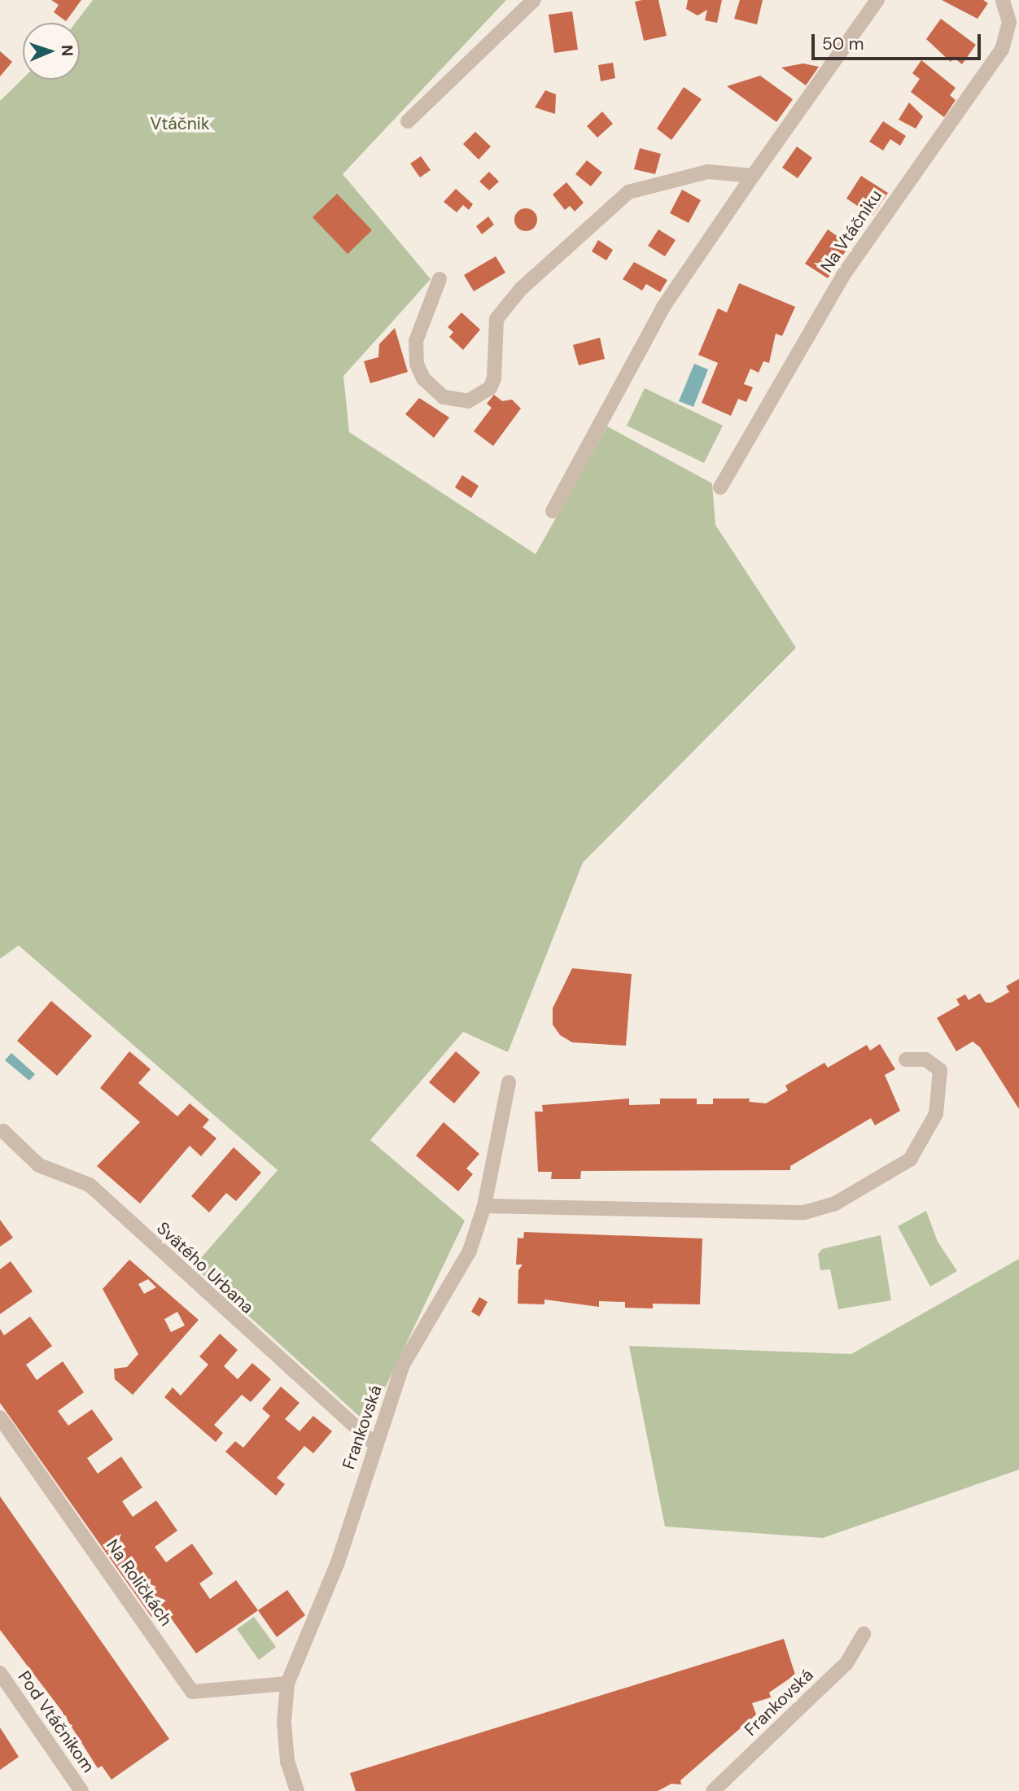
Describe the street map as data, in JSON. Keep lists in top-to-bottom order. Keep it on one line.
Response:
{"streets":{"street":["Na Vtáčniku","Svätého Urbana","Frankovská","Na Roličkách","Pod Vtáčnikom"]},"crossings":[["Svätého Urbana","Frankovská"],["Frankovská","Na Roličkách"]],"parks":["Vtáčnik"],"scale_bar":"50 m","north":"right"}
